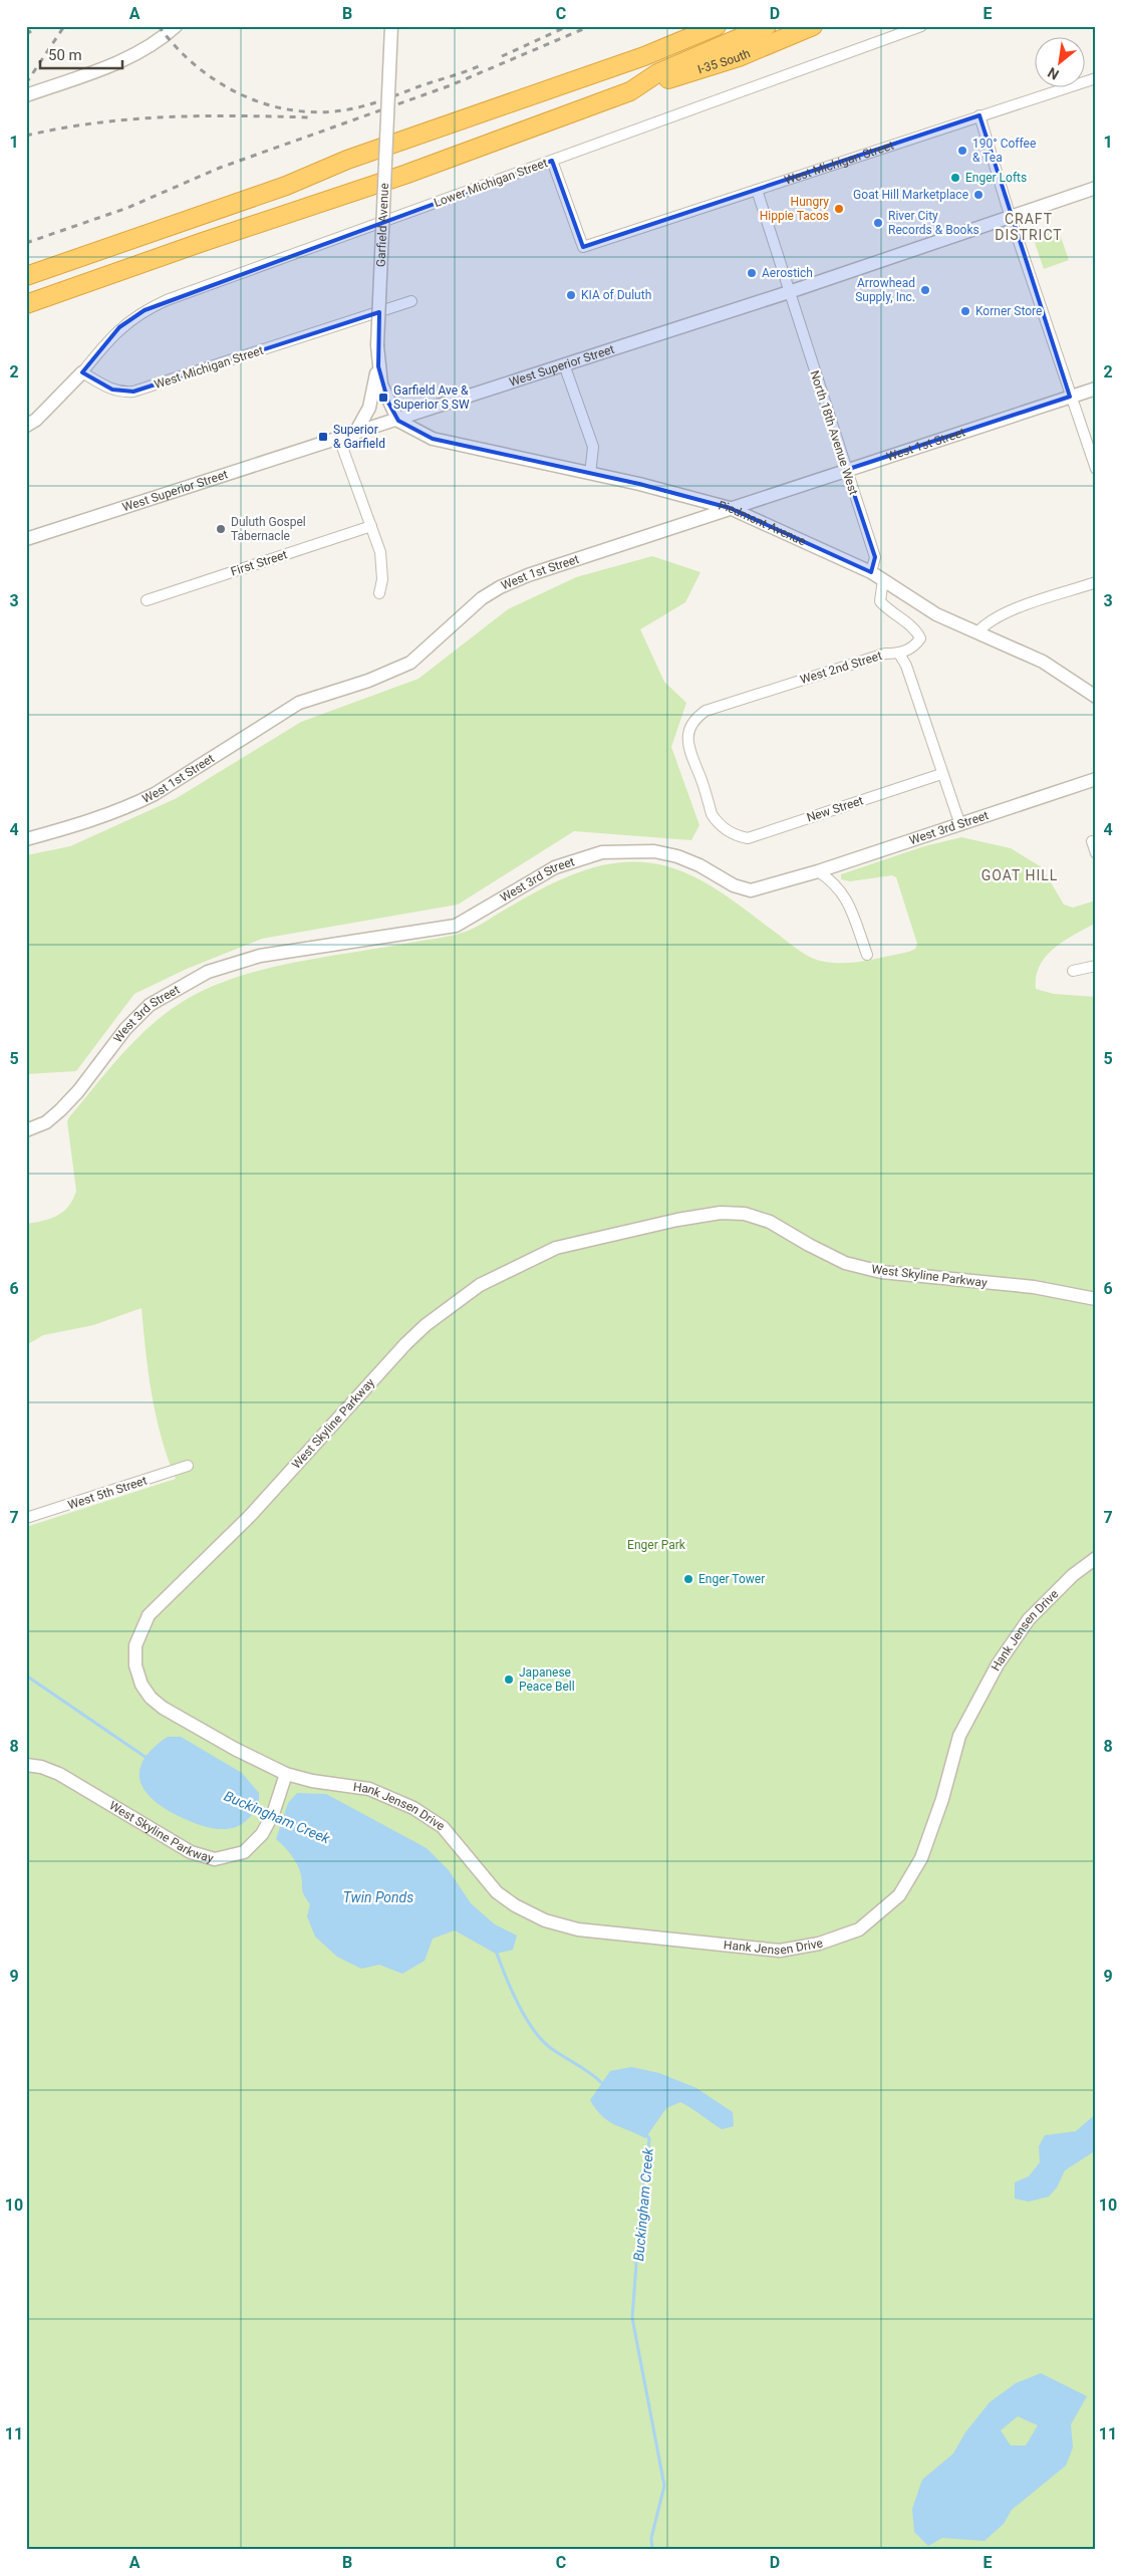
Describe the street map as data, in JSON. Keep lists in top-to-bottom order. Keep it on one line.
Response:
{"streets":{"highway":["I-35 South"],"street":["West Michigan Street","Lower Michigan Street","Garfield Avenue","West Superior Street","North 18th Avenue West","West 1st Street","Piedmont Avenue","First Street","West 2nd Street","New Street","West 3rd Street","West Skyline Parkway","West 5th Street","Hank Jensen Drive"]},"crossings":[["West Michigan Street","Lower Michigan Street"],["West Michigan Street","North 18th Avenue West"],["Garfield Avenue","West Superior Street"],["Garfield Avenue","Piedmont Avenue"],["West Superior Street","North 18th Avenue West"],["West Superior Street","Piedmont Avenue"],["North 18th Avenue West","West 1st Street"],["North 18th Avenue West","Piedmont Avenue"],["West 1st Street","Piedmont Avenue"],["Piedmont Avenue","West 2nd Street"],["West 2nd Street","New Street"],["West Skyline Parkway","Hank Jensen Drive"]],"districts":["CRAFT DISTRICT","GOAT HILL"],"water":["Buckingham Creek","Twin Ponds"],"parks":["Enger Park"],"places":{"other":["190° Coffee & Tea","Enger Lofts","Goat Hill Marketplace","Hungry Hippie Tacos","River City Records & Books","Aerostich","Arrowhead Supply, Inc.","KIA of Duluth","Korner Store","Duluth Gospel Tabernacle","Enger Tower","Japanese Peace Bell"],"transit":["Garfield Ave & Superior S SW","Superior & Garfield"]},"scale_bar":"50 m","north":"bottom left","grid":{"columns":["A","B","C","D","E"],"rows":["1","2","3","4","5","6","7","8","9","10","11"]}}
